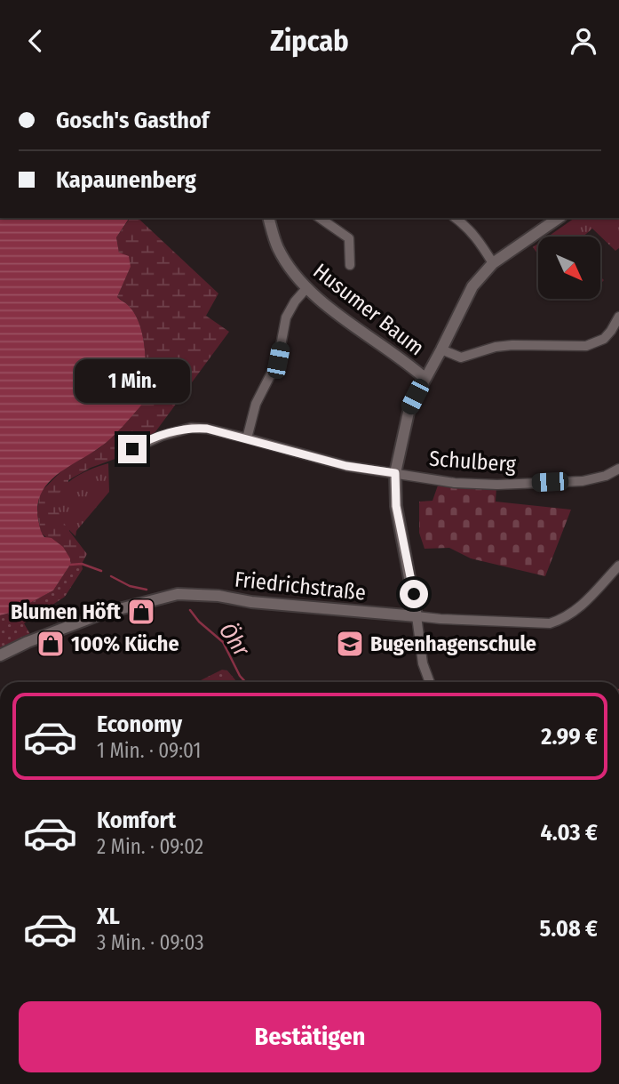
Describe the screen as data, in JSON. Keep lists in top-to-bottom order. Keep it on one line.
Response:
{"streets":{"street":["Husumer Baum","Schulberg","Friedrichstraße"]},"crossings":[["Husumer Baum","Schulberg"],["Husumer Baum","Friedrichstraße"]],"water":["Öhr"],"places":{"shop":["Blumen Höft","100% Küche"],"school or university":["Bugenhagenschule"]},"north":"bottom right","page":{"header":"Zipcab","banner":["Gosch's Gasthof","Kapaunenberg"],"bubble":"1 Min.","list":[{"name":"Economy","note":"1 Min. · 09:01","value":"2.99 €"},{"name":"Komfort","note":"2 Min. · 09:02","value":"4.03 €"},{"name":"XL","note":"3 Min. · 09:03","value":"5.08 €"}],"buttons":"Bestätigen"}}
